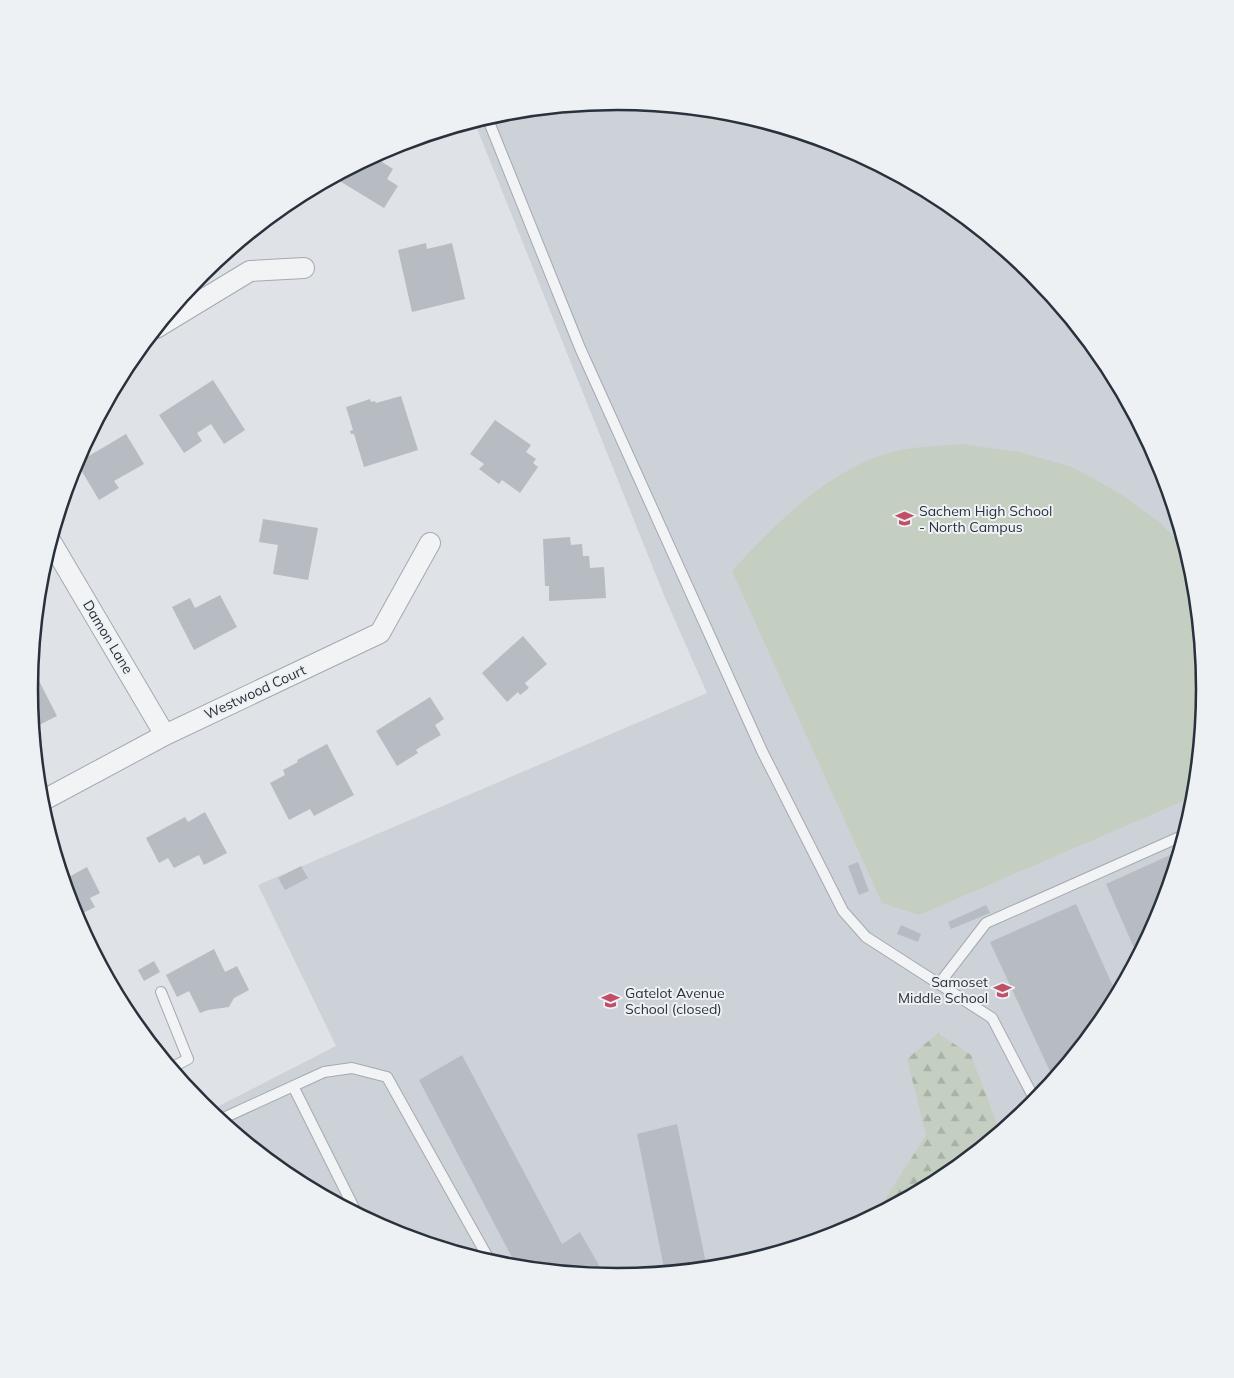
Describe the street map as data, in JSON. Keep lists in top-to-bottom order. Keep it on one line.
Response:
{"streets":{"street":["Damon Lane","Westwood Court"]},"crossings":[["Damon Lane","Westwood Court"]],"places":{"school or university":["Sachem High School - North Campus","Samoset Middle School","Gatelot Avenue School (closed)"]}}
